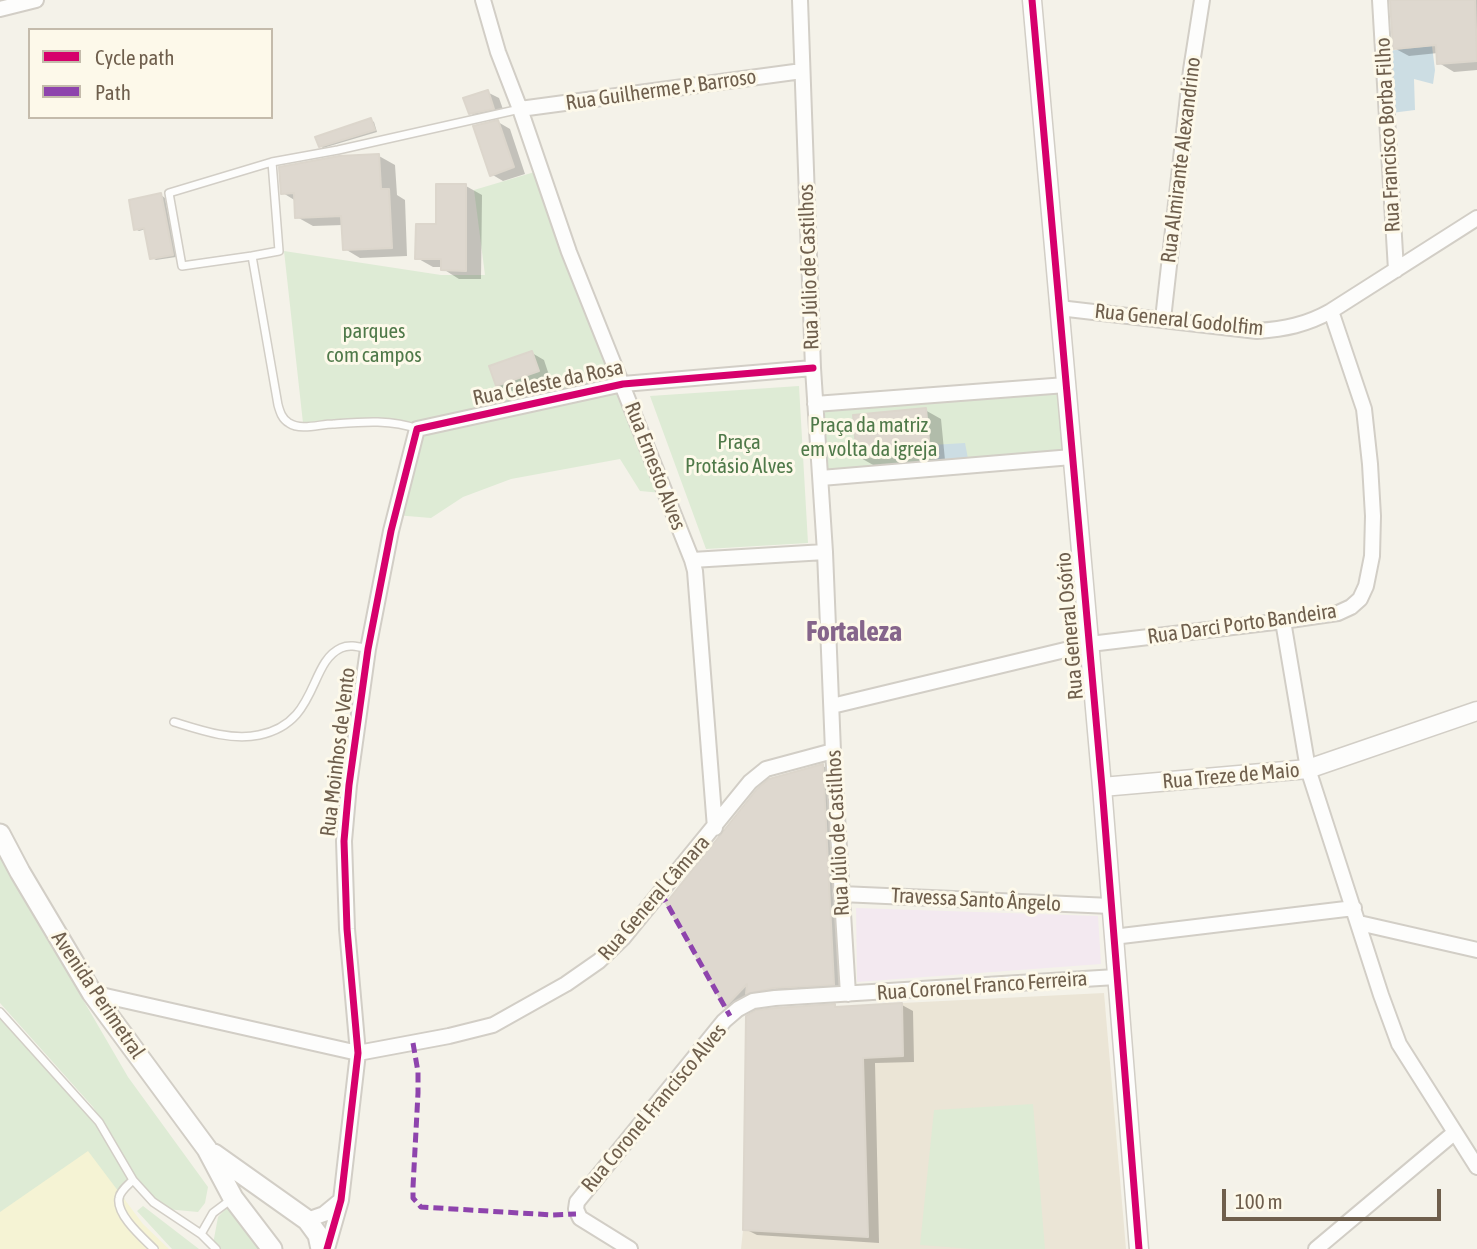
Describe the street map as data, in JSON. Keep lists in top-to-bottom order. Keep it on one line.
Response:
{"streets":{"main road":["Avenida Perimetral"],"street":["Rua Guilherme P. Barroso","Rua Francisco Borba Filho","Rua Almirante Alexandrino","Rua Júlio de Castilhos","Rua General Godolfim","Rua Celeste da Rosa","Rua Ernesto Alves","Rua Darci Porto Bandeira","Rua General Osório","Rua Moinhos de Vento","Rua Treze de Maio","Rua General Câmara","Travessa Santo Ângelo","Rua Coronel Franco Ferreira","Rua Coronel Francisco Alves"]},"crossings":[["Rua Guilherme P. Barroso","Rua Júlio de Castilhos"],["Rua Guilherme P. Barroso","Rua Ernesto Alves"],["Rua Francisco Borba Filho","Rua General Godolfim"],["Rua Almirante Alexandrino","Rua General Godolfim"],["Rua Júlio de Castilhos","Rua Celeste da Rosa"],["Rua Júlio de Castilhos","Rua Darci Porto Bandeira"],["Rua Júlio de Castilhos","Rua General Câmara"],["Rua Júlio de Castilhos","Travessa Santo Ângelo"],["Rua Júlio de Castilhos","Rua Coronel Franco Ferreira"],["Rua Júlio de Castilhos","Rua Coronel Francisco Alves"],["Rua General Godolfim","Rua Darci Porto Bandeira"],["Rua General Godolfim","Rua General Osório"],["Rua Celeste da Rosa","Rua Ernesto Alves"],["Rua Celeste da Rosa","Rua Moinhos de Vento"],["Rua Ernesto Alves","Rua General Câmara"],["Rua Darci Porto Bandeira","Rua General Osório"],["Rua General Osório","Rua Treze de Maio"],["Rua General Osório","Travessa Santo Ângelo"],["Rua General Osório","Rua Coronel Franco Ferreira"],["Rua Moinhos de Vento","Rua General Câmara"],["Rua General Câmara","Avenida Perimetral"],["Rua Coronel Franco Ferreira","Rua Coronel Francisco Alves"]],"districts":["Fortaleza"],"parks":["parques com campos","Praça da matriz em volta da igreja","Praça Protásio Alves"],"legend":["Cycle path","Path"],"scale_bar":"100 m"}
